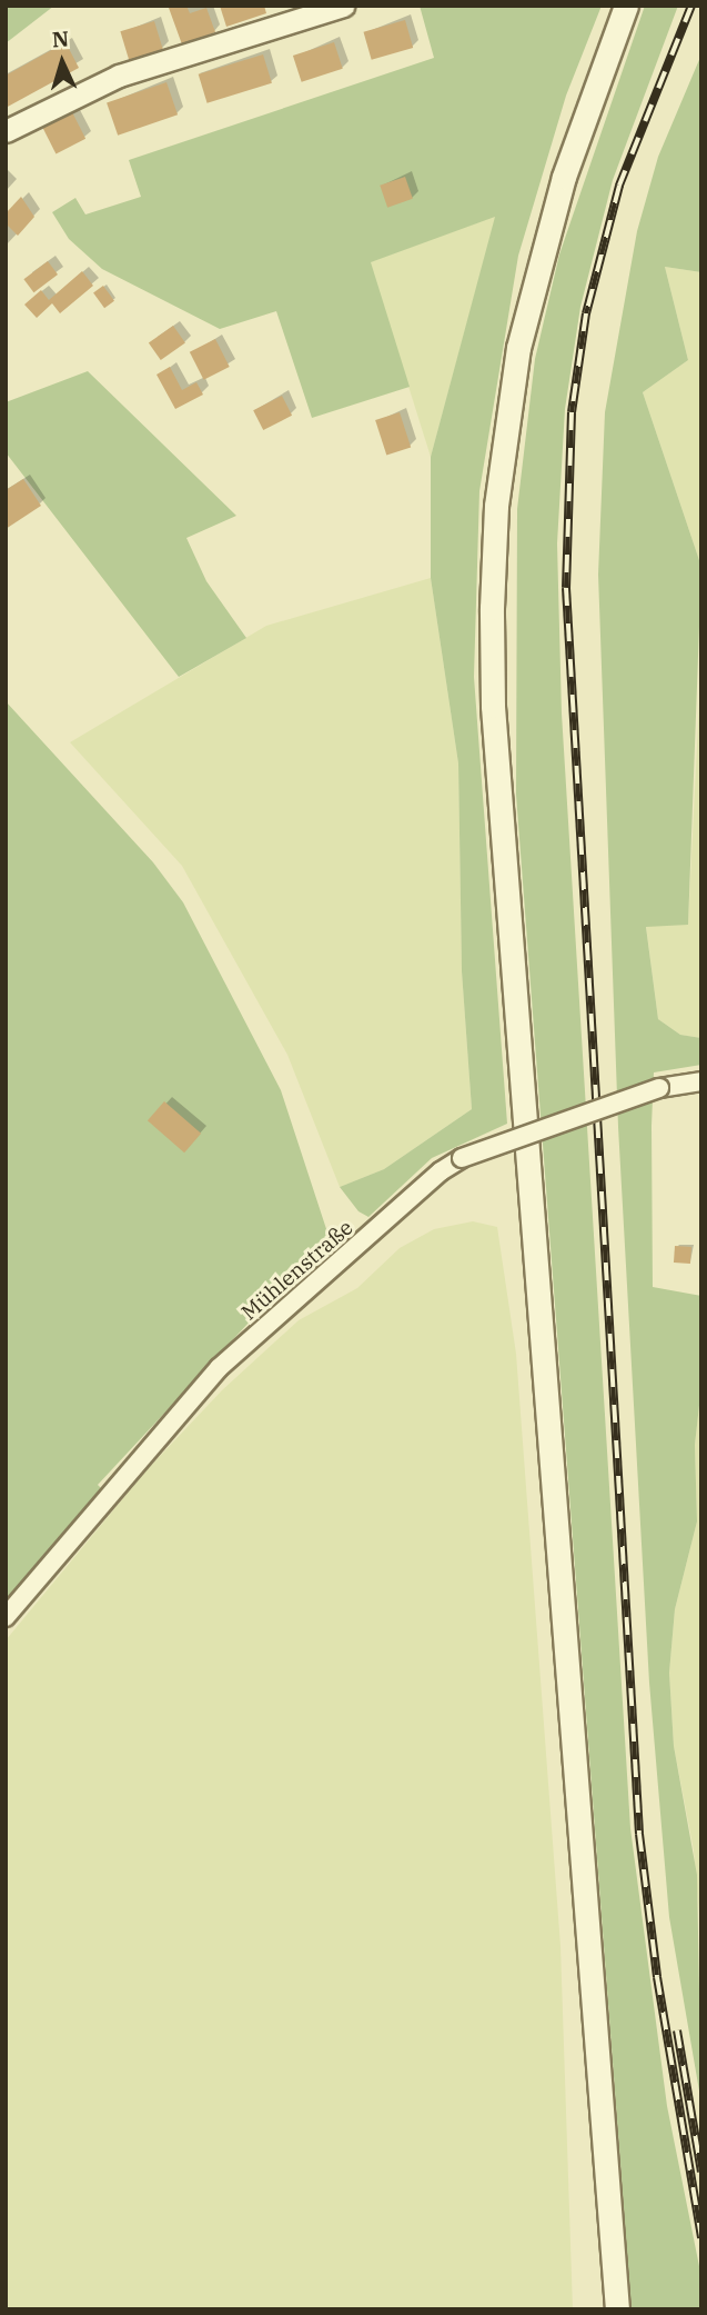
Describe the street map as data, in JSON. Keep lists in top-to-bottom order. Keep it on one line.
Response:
{"streets":{"street":["Mühlenstraße"]},"north":"top"}
